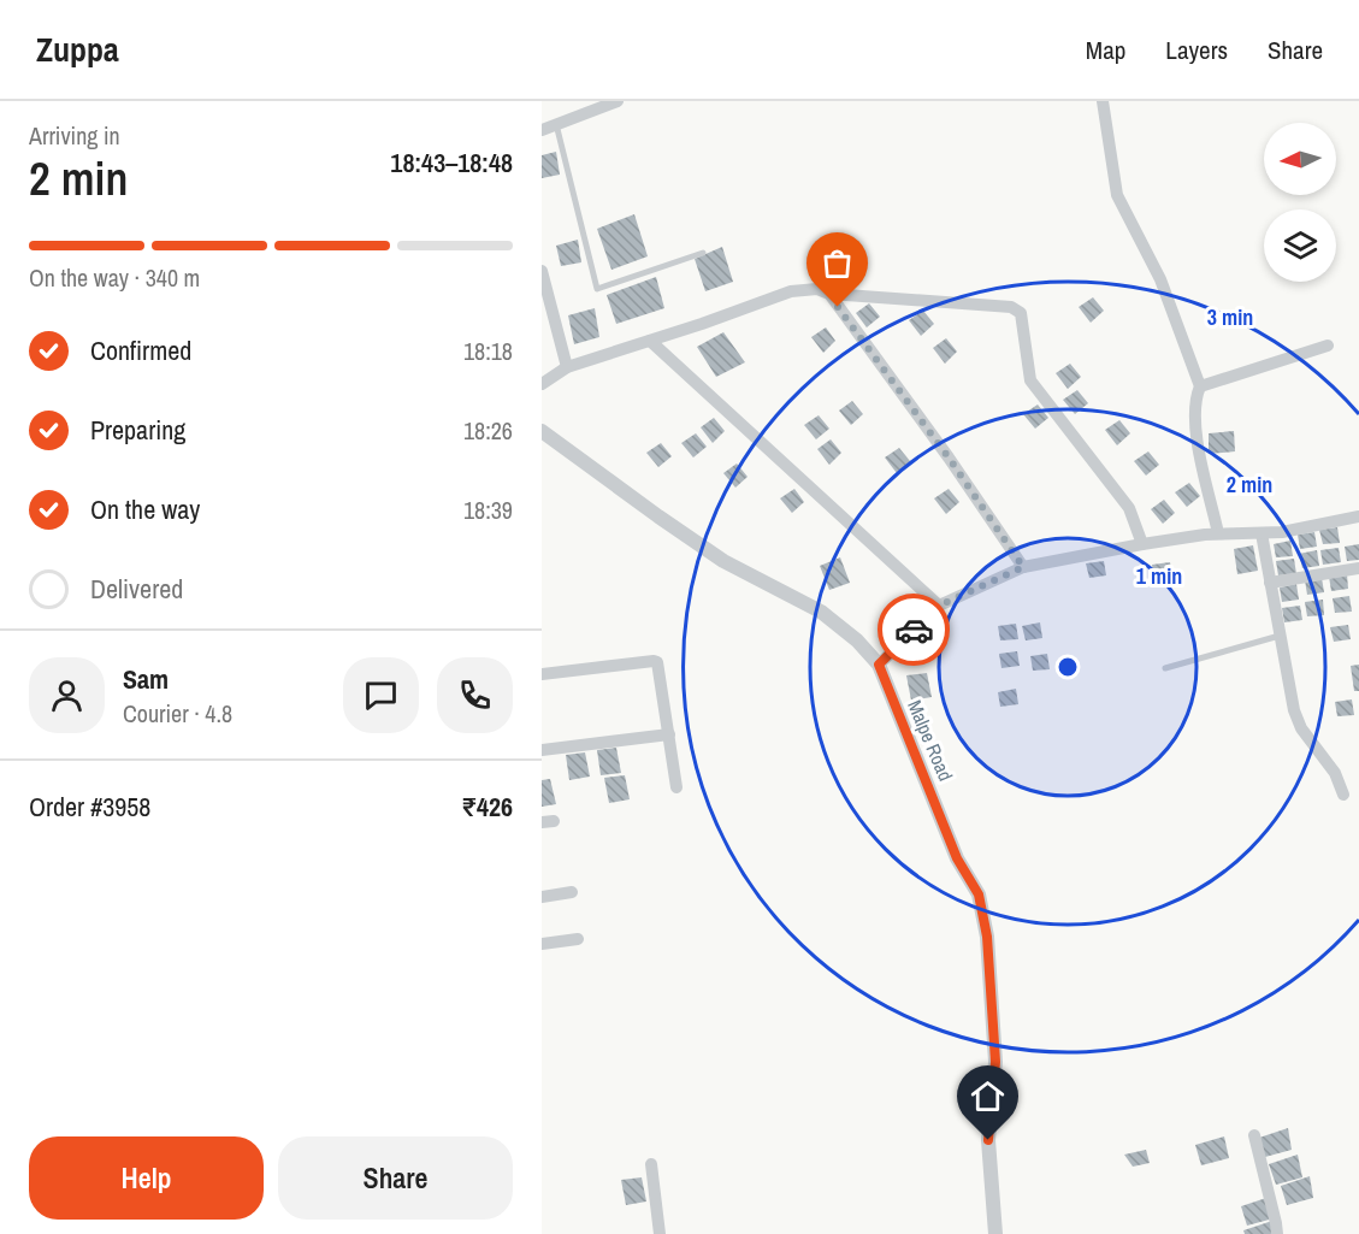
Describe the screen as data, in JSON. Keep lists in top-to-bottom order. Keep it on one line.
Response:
{"streets":{"street":["Malpe Road"]},"north":"left","page":{"header":"Zuppa","nav":["Map","Layers","Share"],"heading":["2 min","Arriving in","18:43–18:48"],"panel":["Sam","Courier · 4.8","Order #3958","₹426"],"bar":"On the way · 340 m","list":[["Confirmed","18:18"],["Preparing","18:26"],["On the way","18:39"],"Delivered"],"buttons":["Help","Share"]},"rings":["3 min","2 min","1 min"]}
